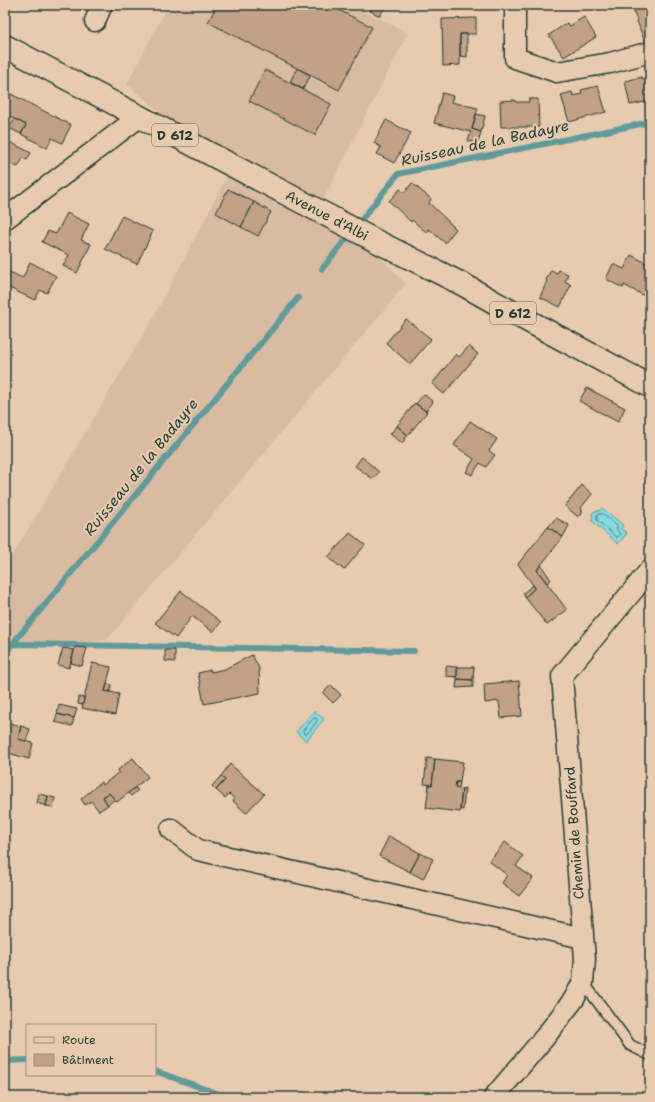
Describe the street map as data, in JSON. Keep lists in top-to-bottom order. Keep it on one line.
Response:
{"streets":{"main road":["D 612","Avenue d'Albi"],"street":["Chemin de Bouffard"]},"water":["Ruisseau de la Badayre"],"legend":["Route","Bâtiment"]}
